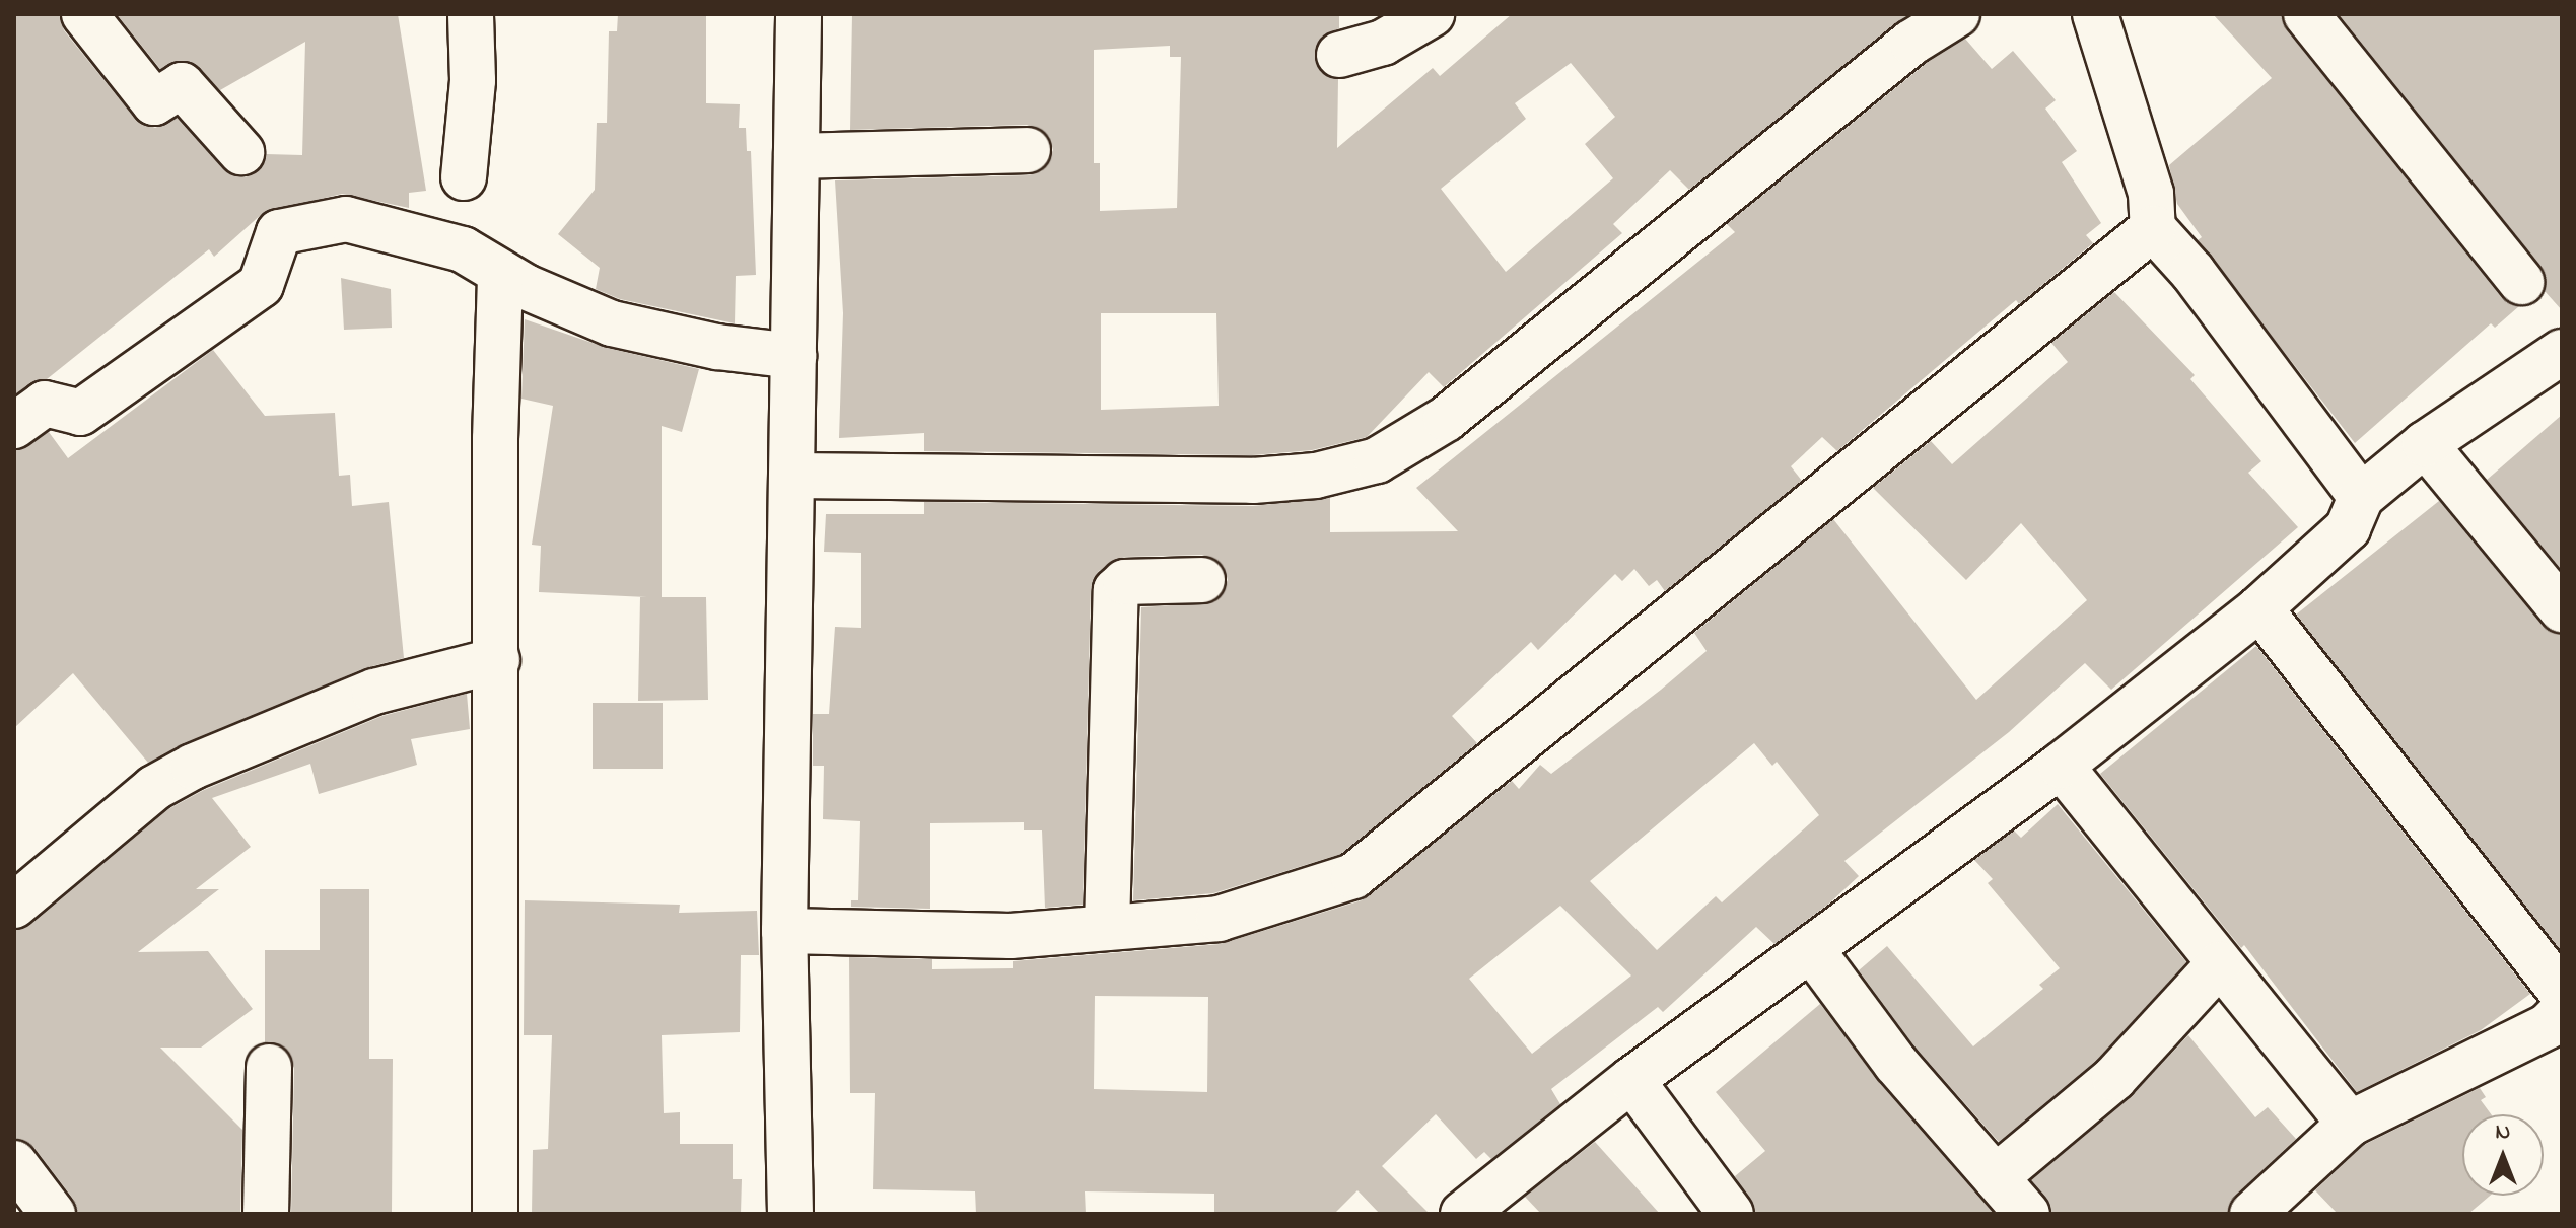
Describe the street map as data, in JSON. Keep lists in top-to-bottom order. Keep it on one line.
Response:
{"north":"top"}
